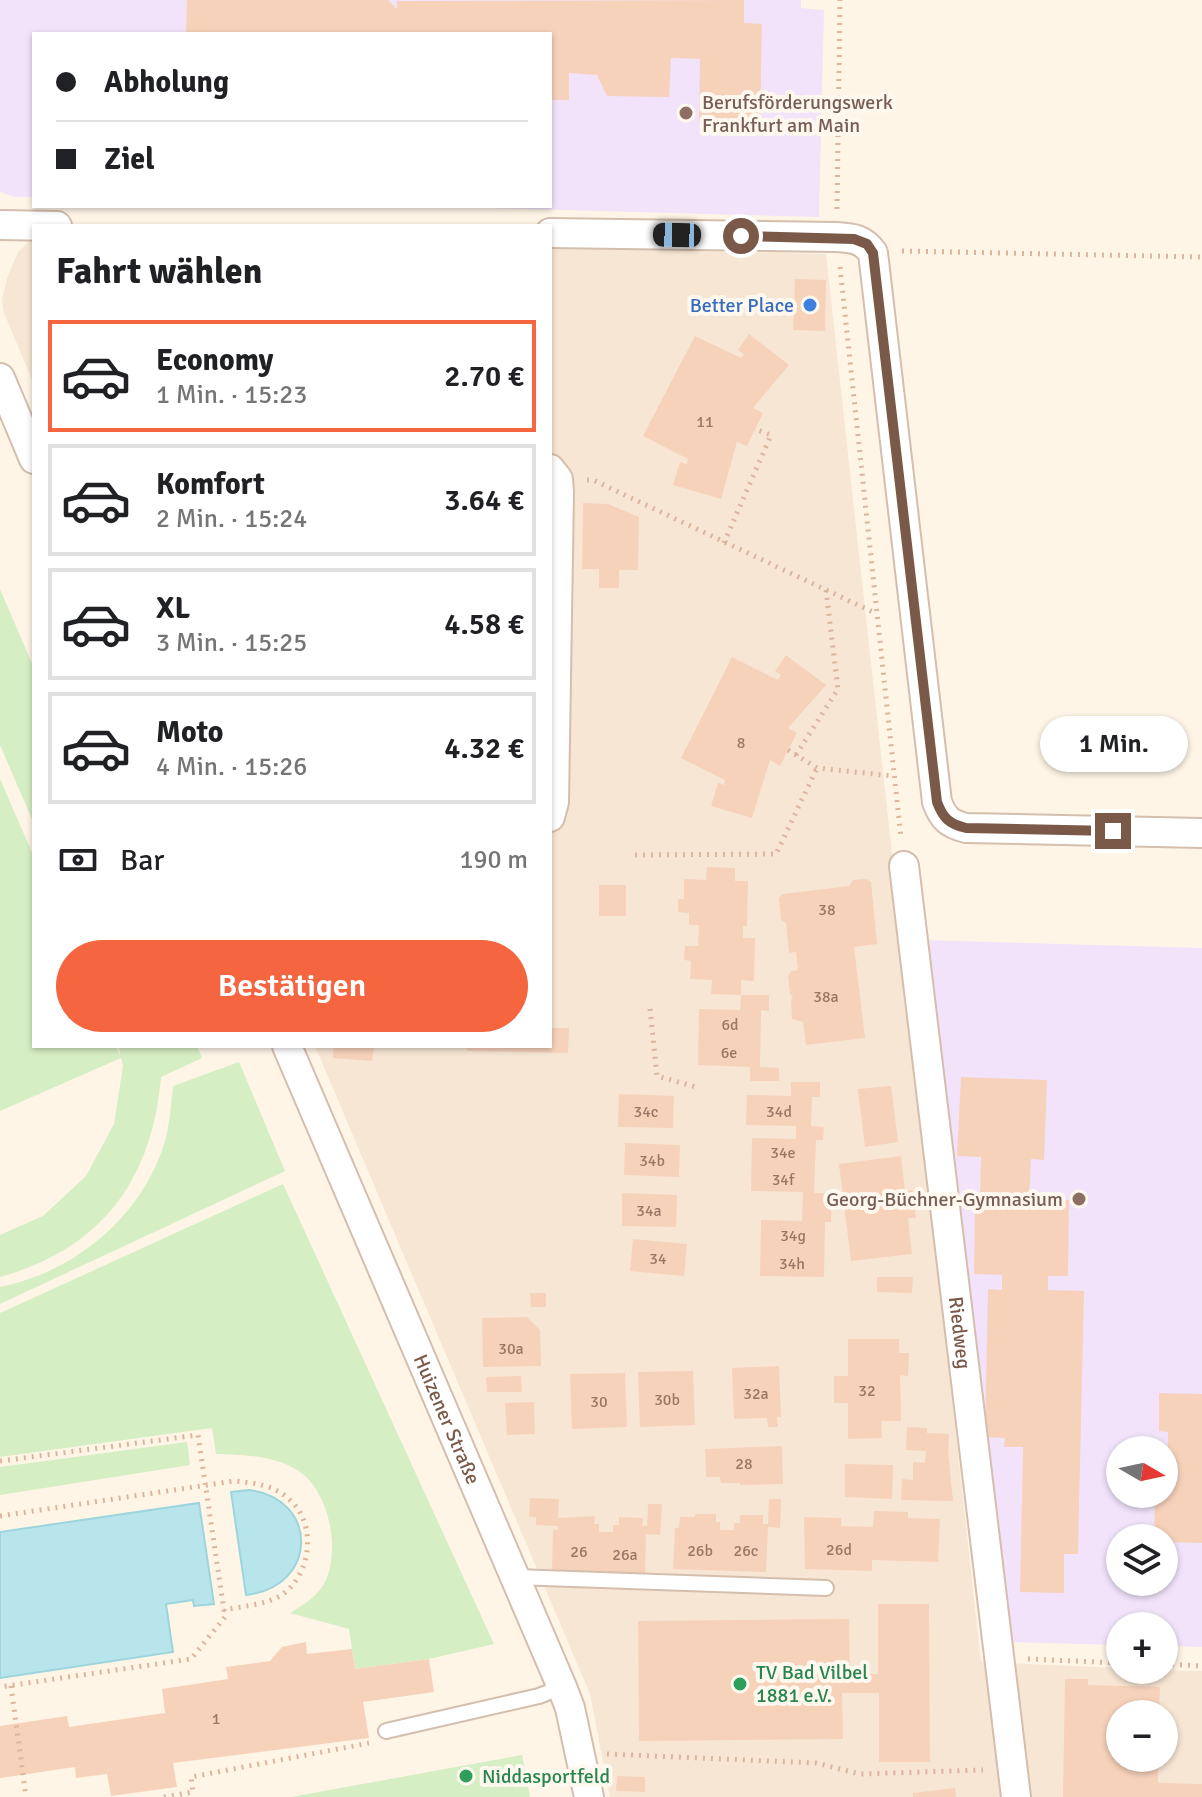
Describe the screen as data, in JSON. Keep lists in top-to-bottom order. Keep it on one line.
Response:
{"streets":{"street":["Riedweg","Huizener Straße"]},"places":["Berufsförderungswerk Frankfurt am Main","Better Place","Georg-Büchner-Gymnasium","TV Bad Vilbel 1881 e.V.","Niddasportfeld"],"house_numbers":["11","8","38","38a","6d","6e","34c","34d","34e","34b","34f","34a","34g","34","34h","30a","32","32a","30b","30","28","26d","26b","26c","26","26a","1"],"north":"right","page":{"banner":["Abholung","Ziel"],"heading":"Fahrt wählen","list":[{"name":"Economy","note":"1 Min. · 15:23","value":"2.70 €"},{"name":"Komfort","note":"2 Min. · 15:24","value":"3.64 €"},{"name":"XL","note":"3 Min. · 15:25","value":"4.58 €"},{"name":"Moto","note":"4 Min. · 15:26","value":"4.32 €"}],"bubble":"1 Min.","pay":["Bar","190 m"],"buttons":"Bestätigen","map_buttons":["+","−"]}}
